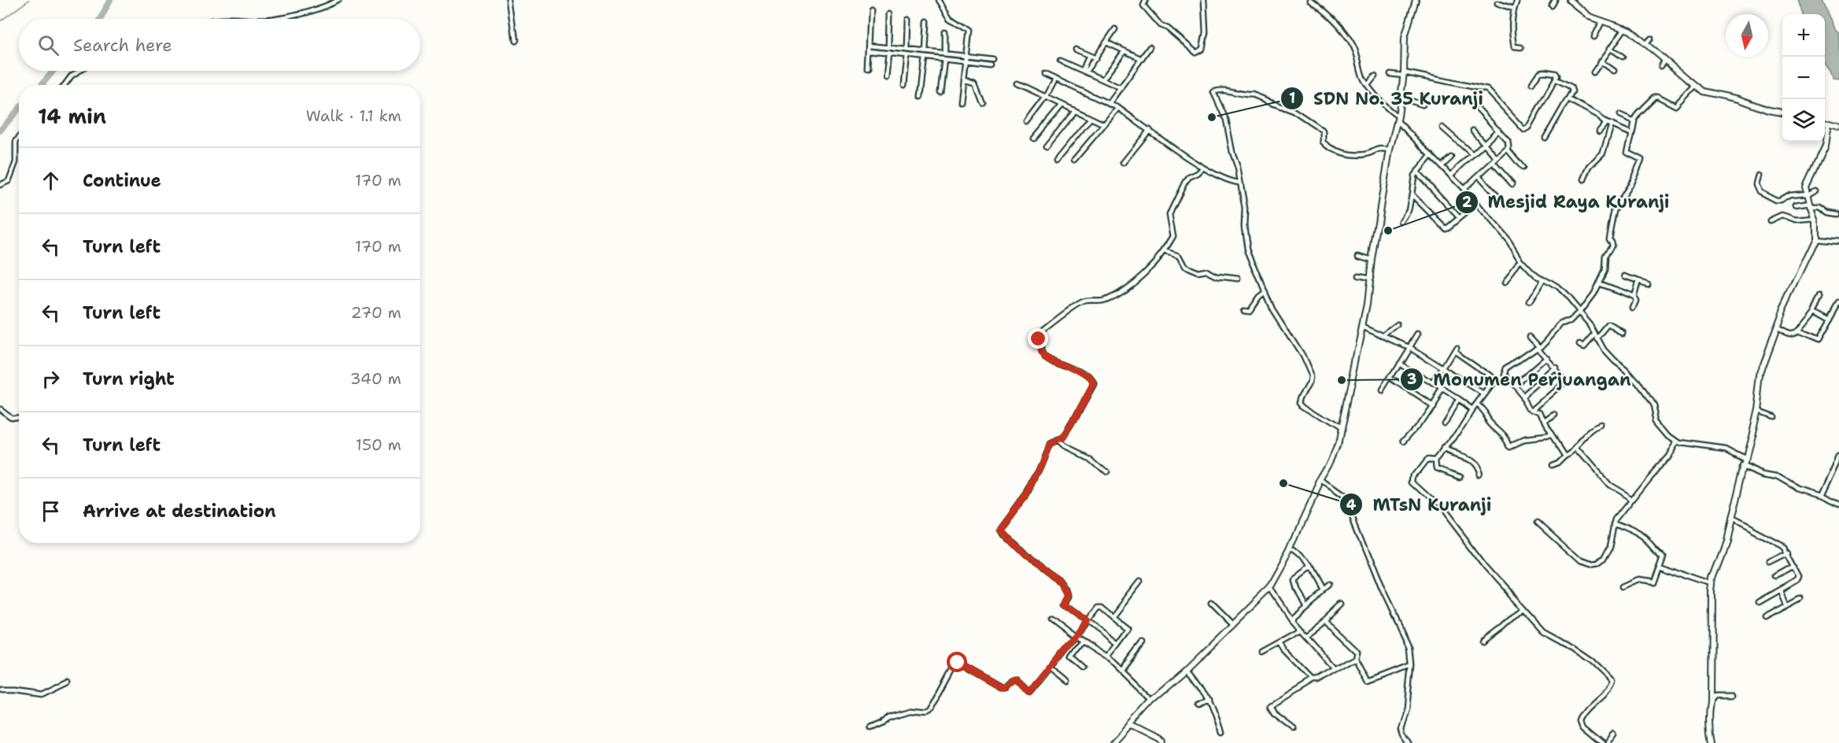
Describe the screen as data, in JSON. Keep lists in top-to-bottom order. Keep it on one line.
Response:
{"places":["SDN No. 35 Kuranji","Mesjid Raya Kuranji","Monumen Perjuangan","MTsN Kuranji"],"north":"bottom","page":{"map_buttons":["+","−"],"search":"Search here","heading":["14 min","Walk · 1.1 km"],"list":[["Continue","170 m"],["Turn left","170 m"],["Turn left","270 m"],["Turn right","340 m"],["Turn left","150 m"],"Arrive at destination"]}}
